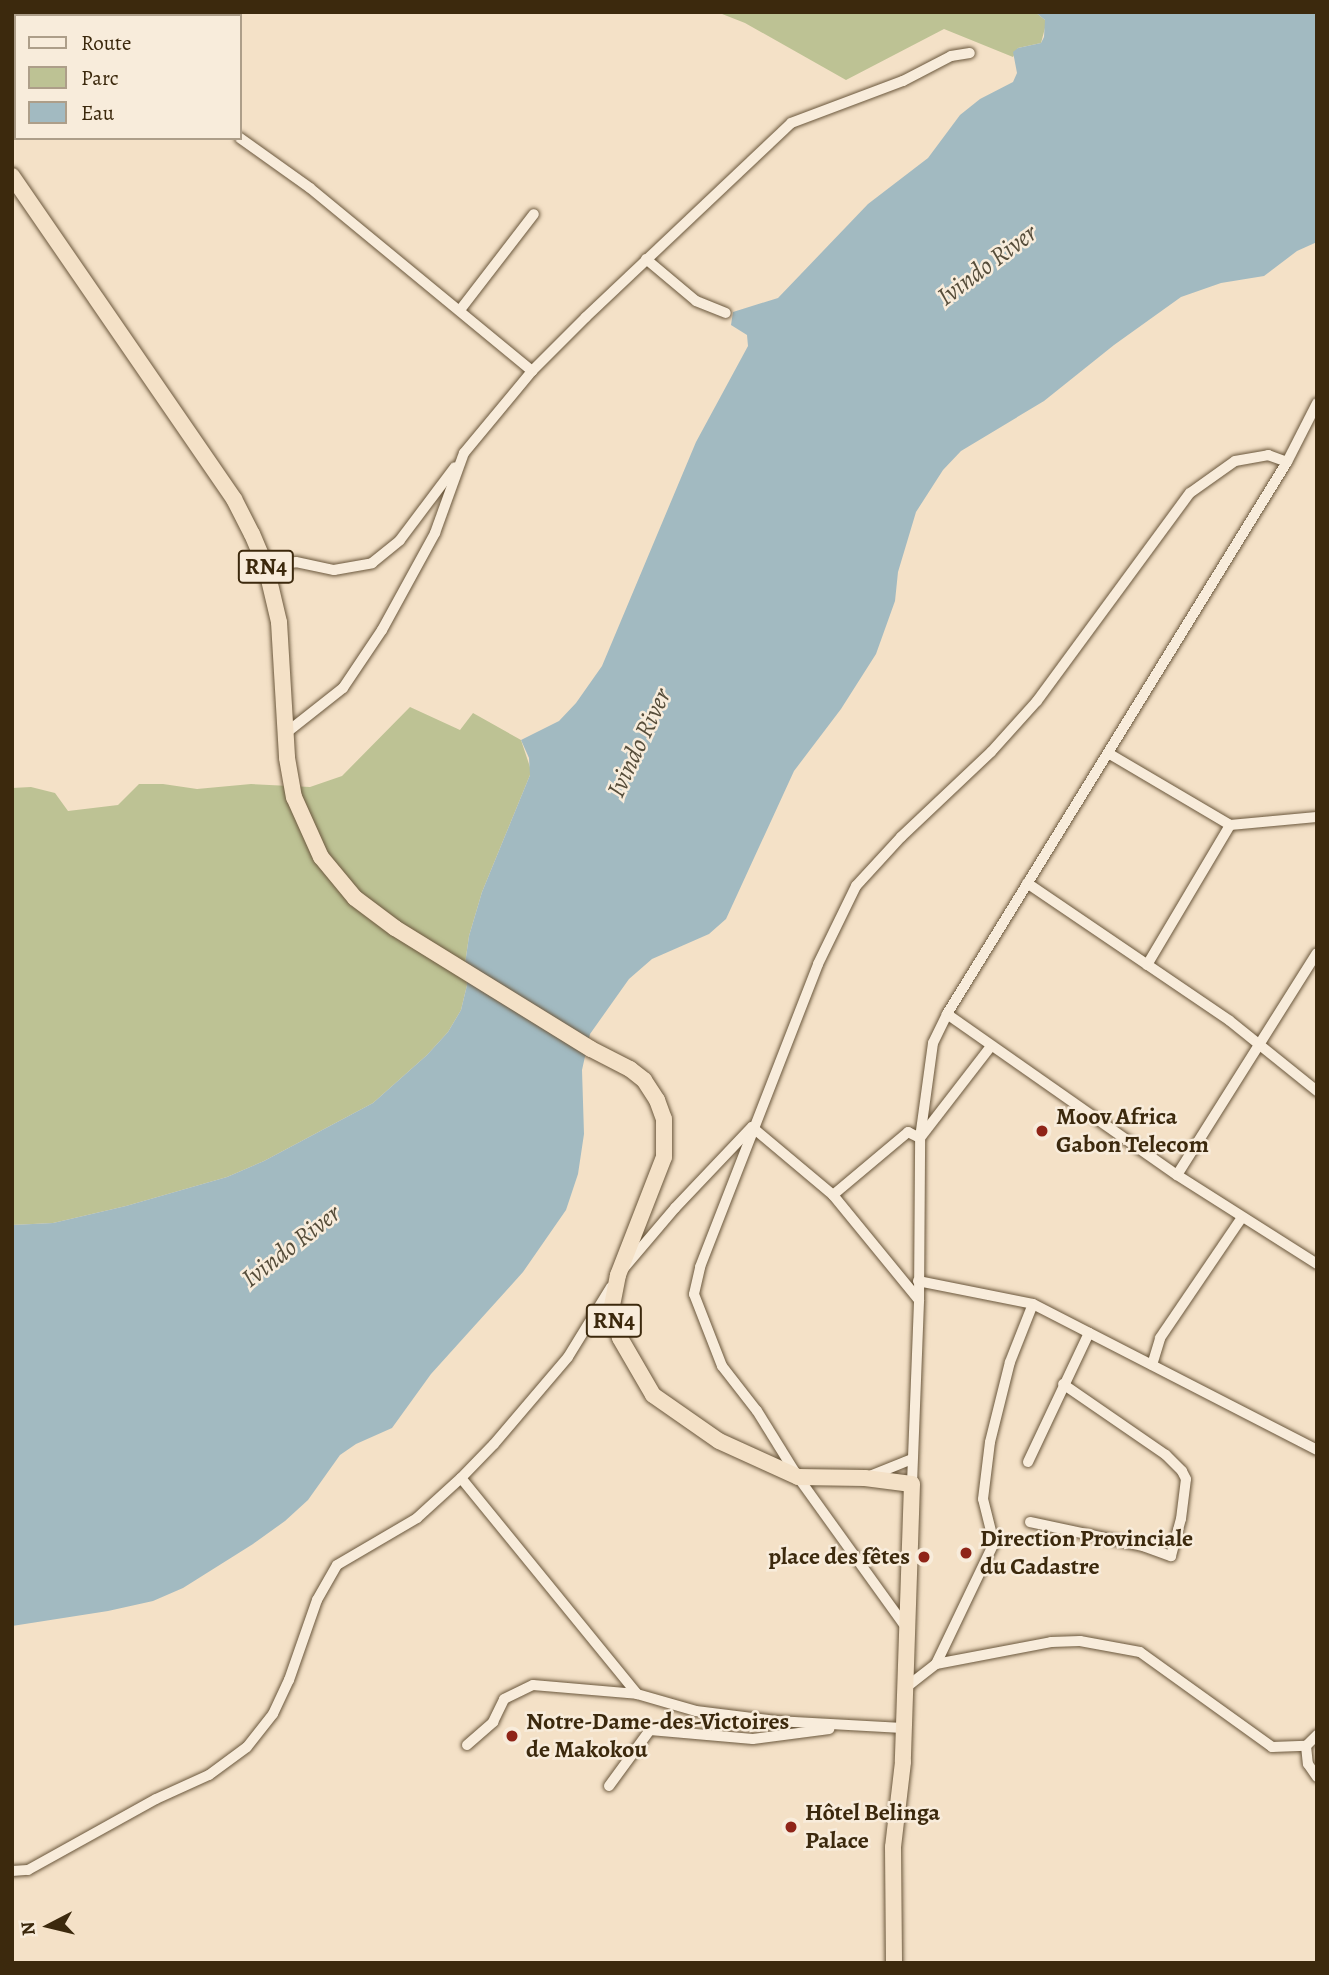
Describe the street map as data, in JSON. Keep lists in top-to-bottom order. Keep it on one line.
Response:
{"streets":{"highway":["RN4"]},"water":["Ivindo River"],"places":["Moov Africa Gabon Telecom","Direction Provinciale du Cadastre","place des fêtes","Notre-Dame-des-Victoires de Makokou","Hôtel Belinga Palace"],"legend":["Route","Parc","Eau"],"north":"left"}
